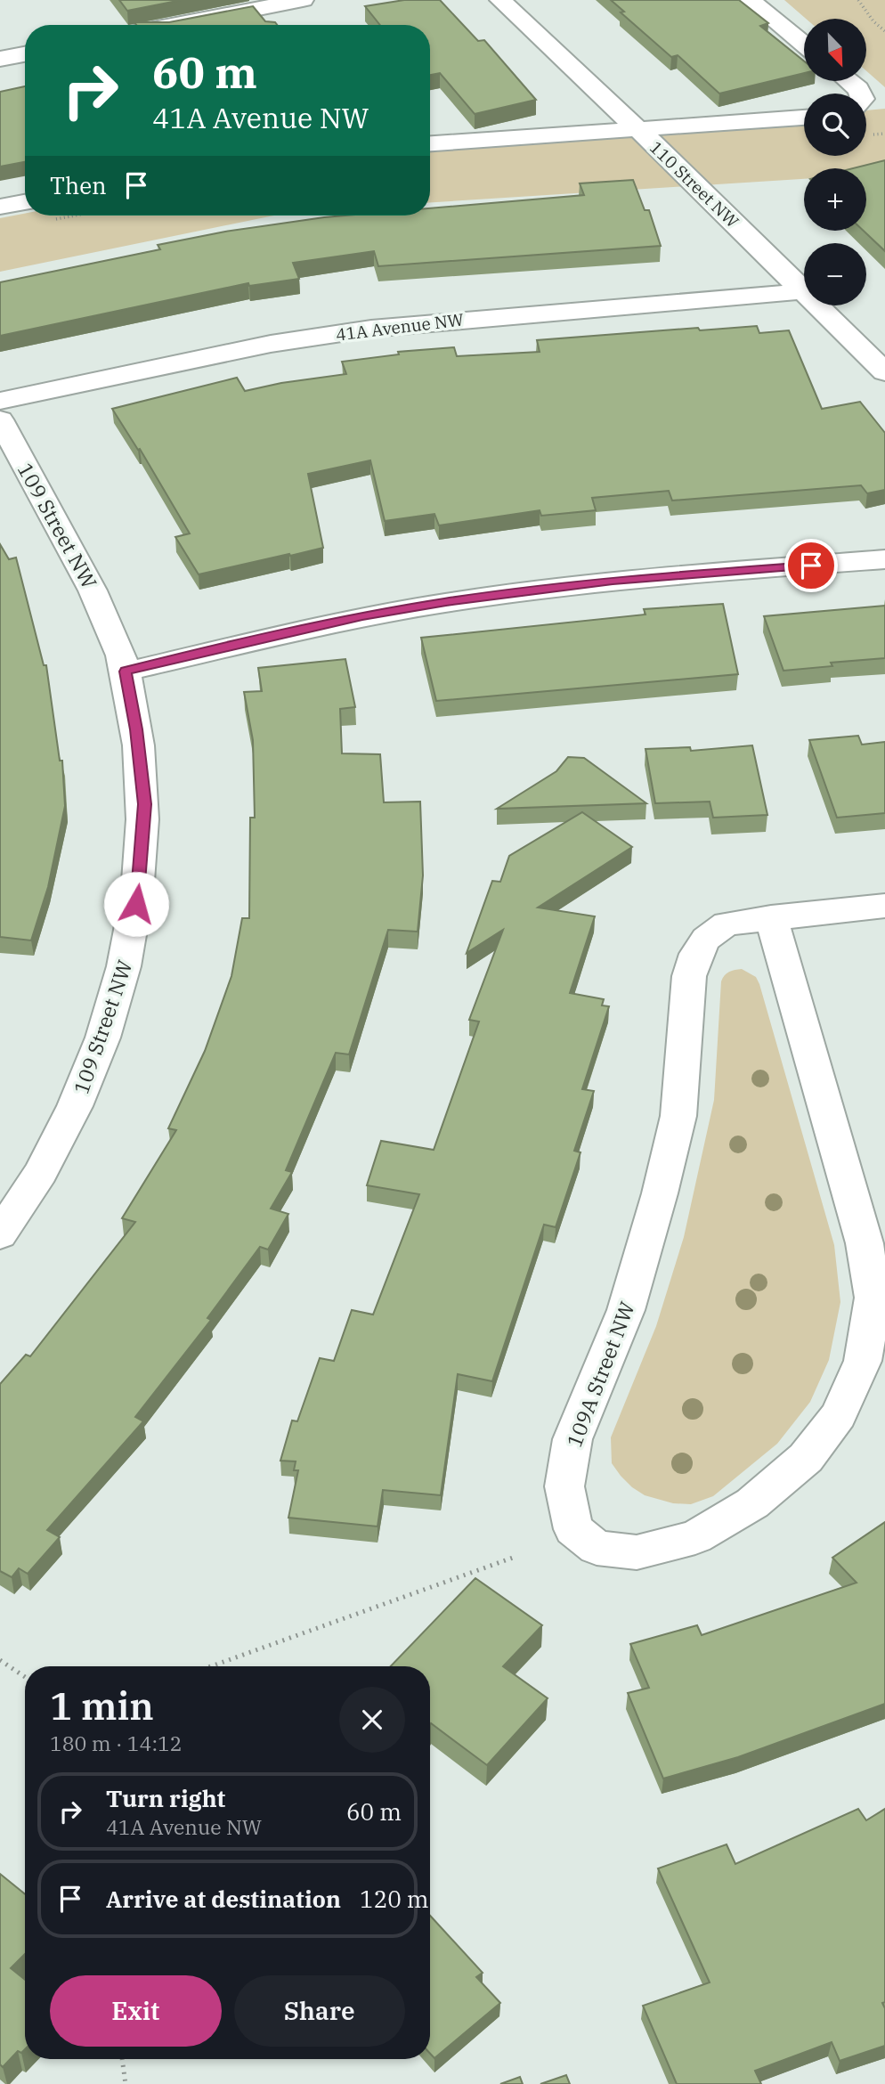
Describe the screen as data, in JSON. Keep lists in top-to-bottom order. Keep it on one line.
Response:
{"streets":{"street":["110 Street NW","41A Avenue NW","109 Street NW","109A Street NW"]},"north":"bottom right","page":{"map_buttons":["+","−"],"turn":["60 m","41A Avenue NW"],"then":"Then","heading":["1 min","180 m · 14:12"],"list":[{"name":"Turn right","note":"41A Avenue NW","value":"60 m"},{"name":"Arrive at destination","value":"120 m"}],"buttons":["Exit","Share"]}}
